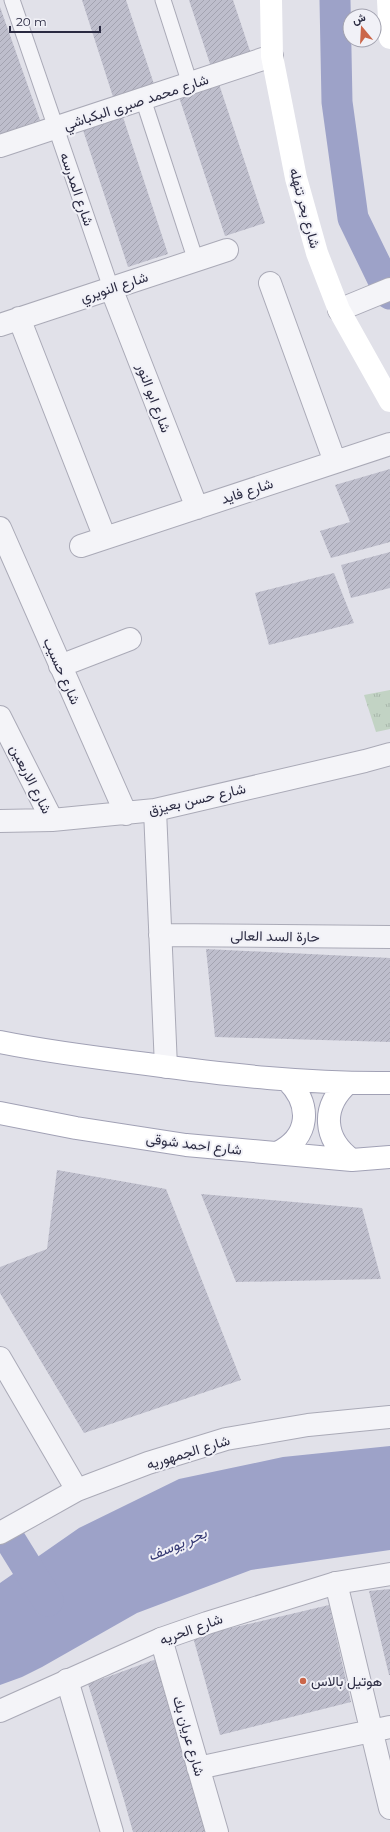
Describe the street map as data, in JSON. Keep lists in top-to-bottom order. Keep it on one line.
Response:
{"streets":{"main road":["شارع بحر تنهله","شارع احمد شوقى"],"street":["شارع محمد صبرى البكباشي","شارع النويري","شارع ابو النور","شارع فايد","شارع حسيب","شارع الاربعين","شارع حسن بعيزق","حارة السد العالى","شارع الجمهوريه","شارع الحريه","شارع عريان بك"],"lane":["شارع المدرسه"]},"crossings":[["شارع محمد صبرى البكباشي","شارع المدرسه"],["شارع محمد صبرى البكباشي","شارع بحر تنهله"],["شارع المدرسه","شارع النويري"],["شارع المدرسه","شارع ابو النور"],["شارع النويري","شارع ابو النور"],["شارع ابو النور","شارع فايد"],["شارع حسيب","شارع حسن بعيزق"],["شارع الاربعين","شارع حسن بعيزق"],["شارع الحريه","شارع عريان بك"]],"water":["بحر يوسف"],"places":["هوتيل بالاس"],"scale_bar":"20 m","north":"top"}
